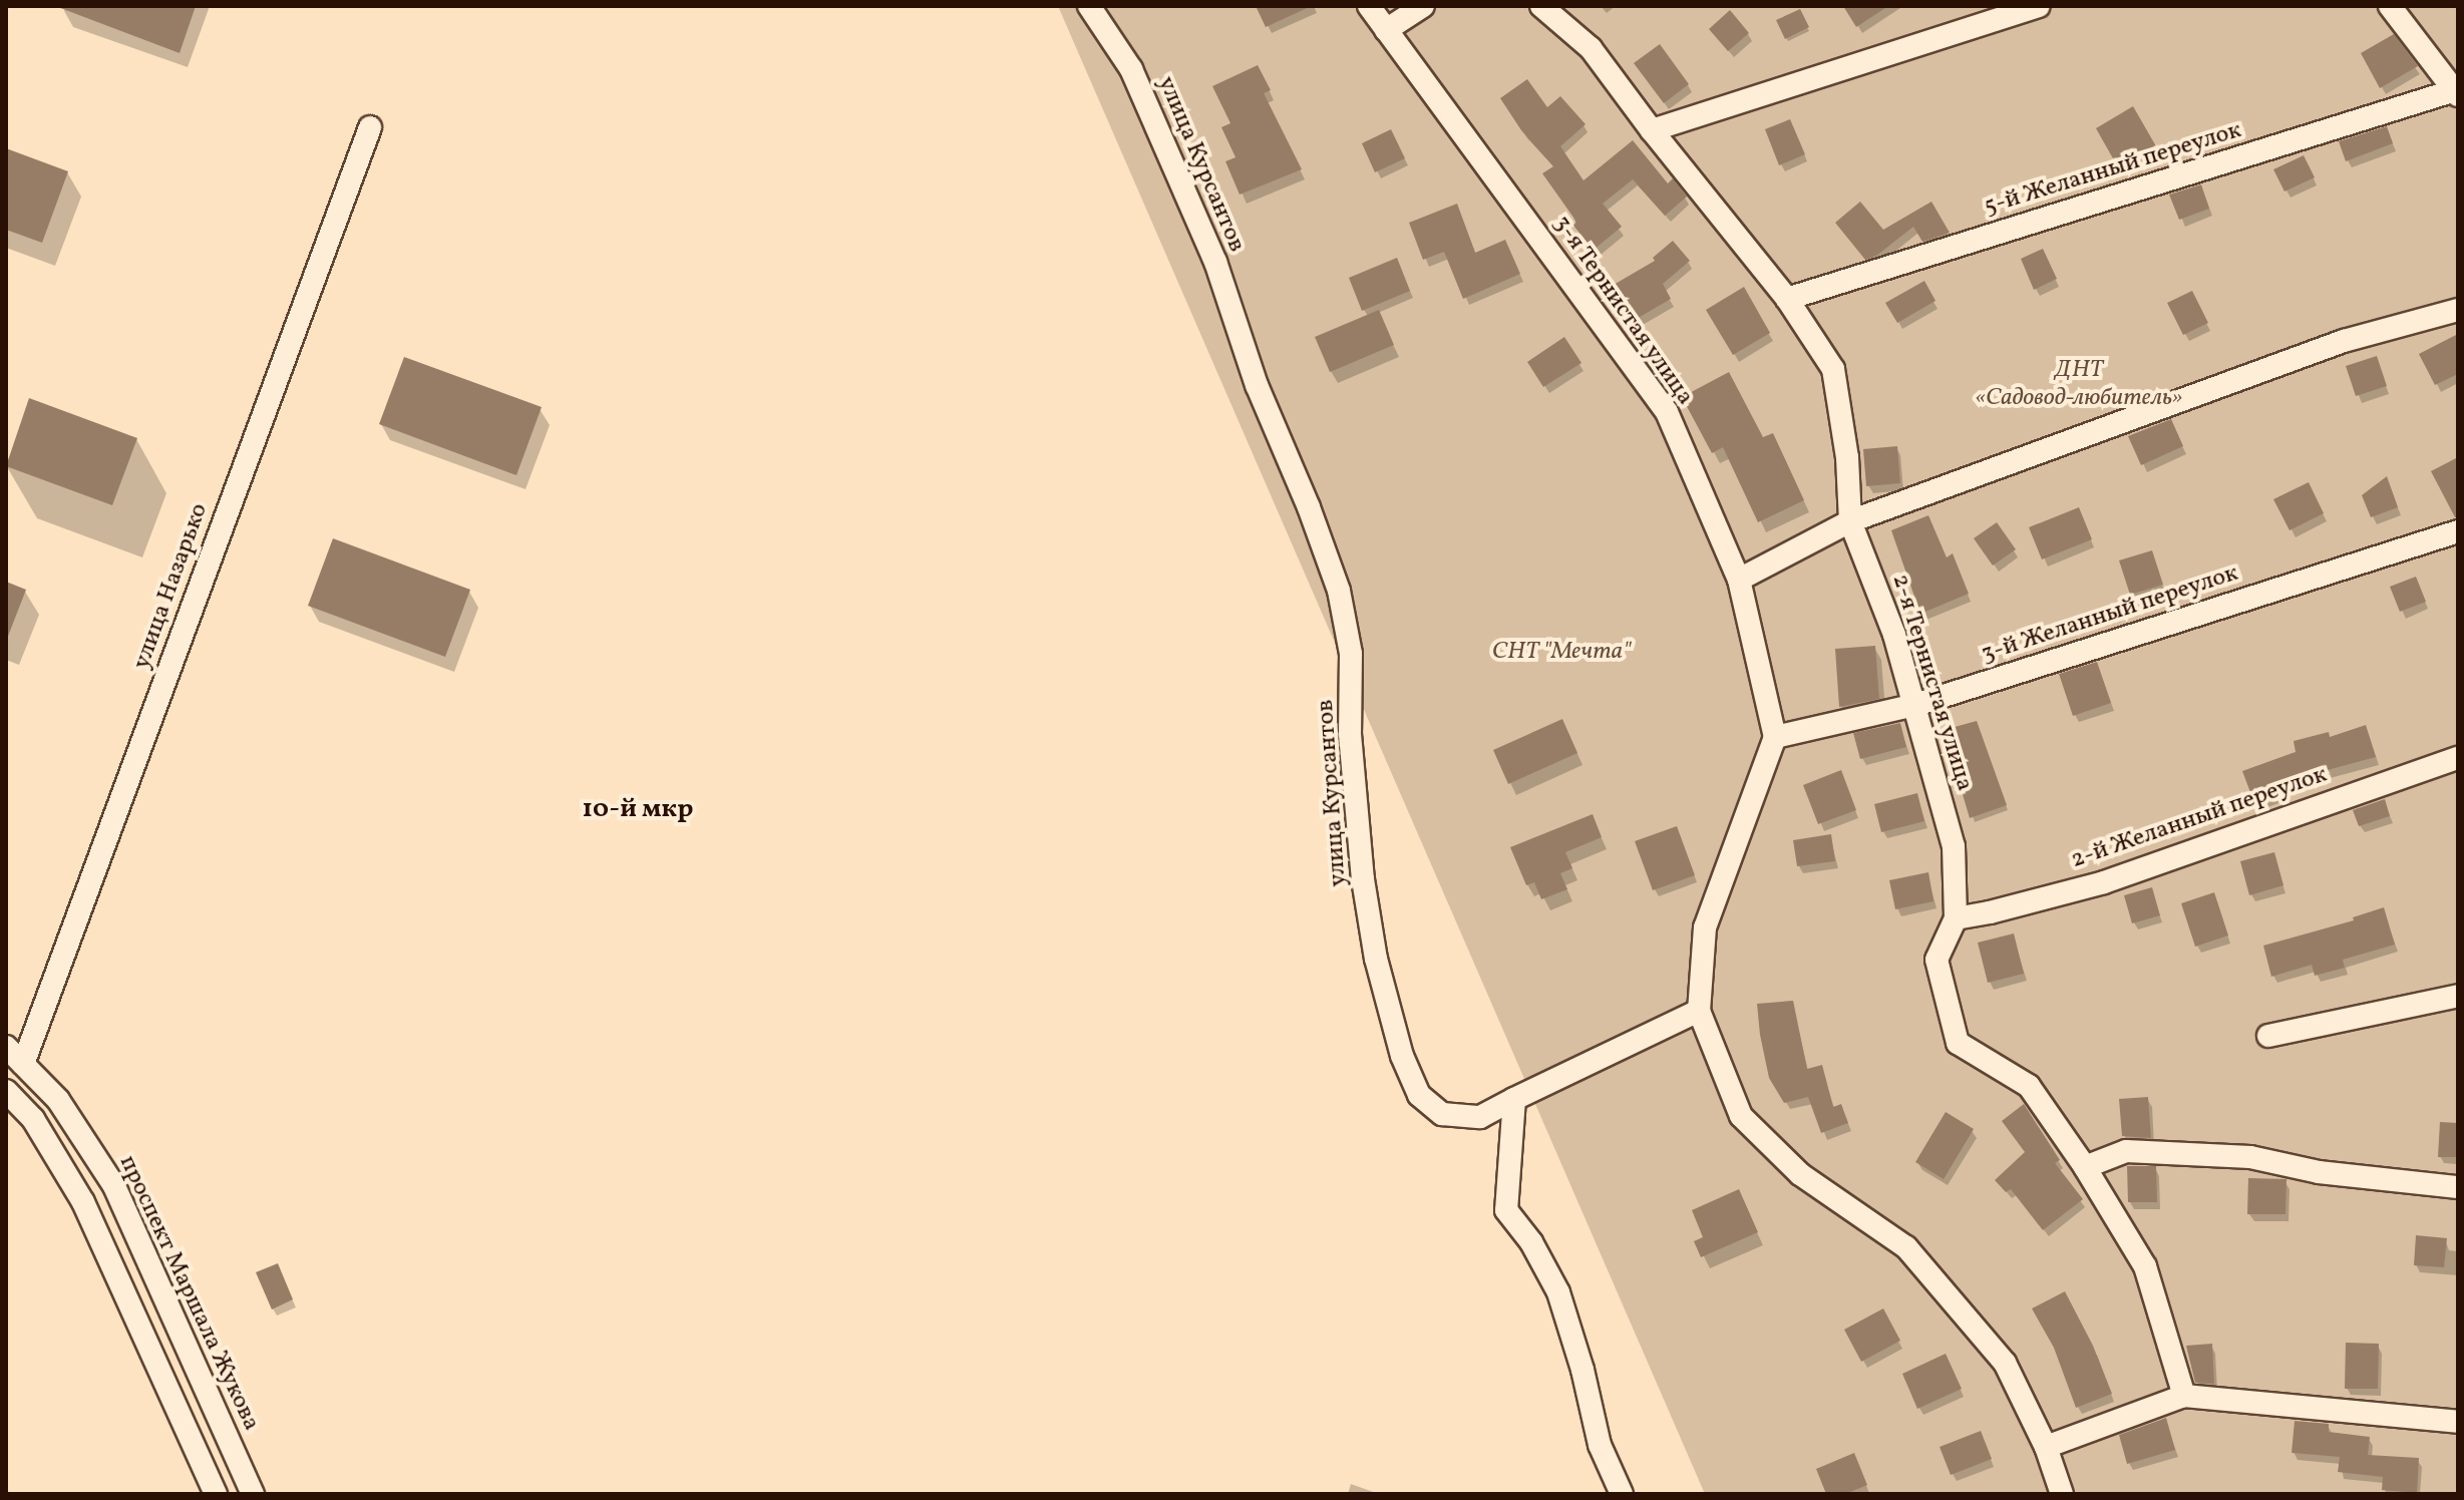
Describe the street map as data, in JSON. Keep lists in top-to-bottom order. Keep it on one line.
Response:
{"streets":{"street":["улица Курсантов","5-й Желанный переулок","3-я Тернистая улица","улица Назарько","3-й Желанный переулок","2-я Тернистая улица","2-й Желанный переулок","проспект Маршала Жукова"]},"crossings":[["5-й Желанный переулок","2-я Тернистая улица"],["3-я Тернистая улица","3-й Желанный переулок"],["улица Назарько","проспект Маршала Жукова"],["3-й Желанный переулок","2-я Тернистая улица"],["2-я Тернистая улица","2-й Желанный переулок"]],"districts":["10-й мкр"],"parks":["ДНТ «Садовод-любитель»","СНТ \"Мечта\""]}
